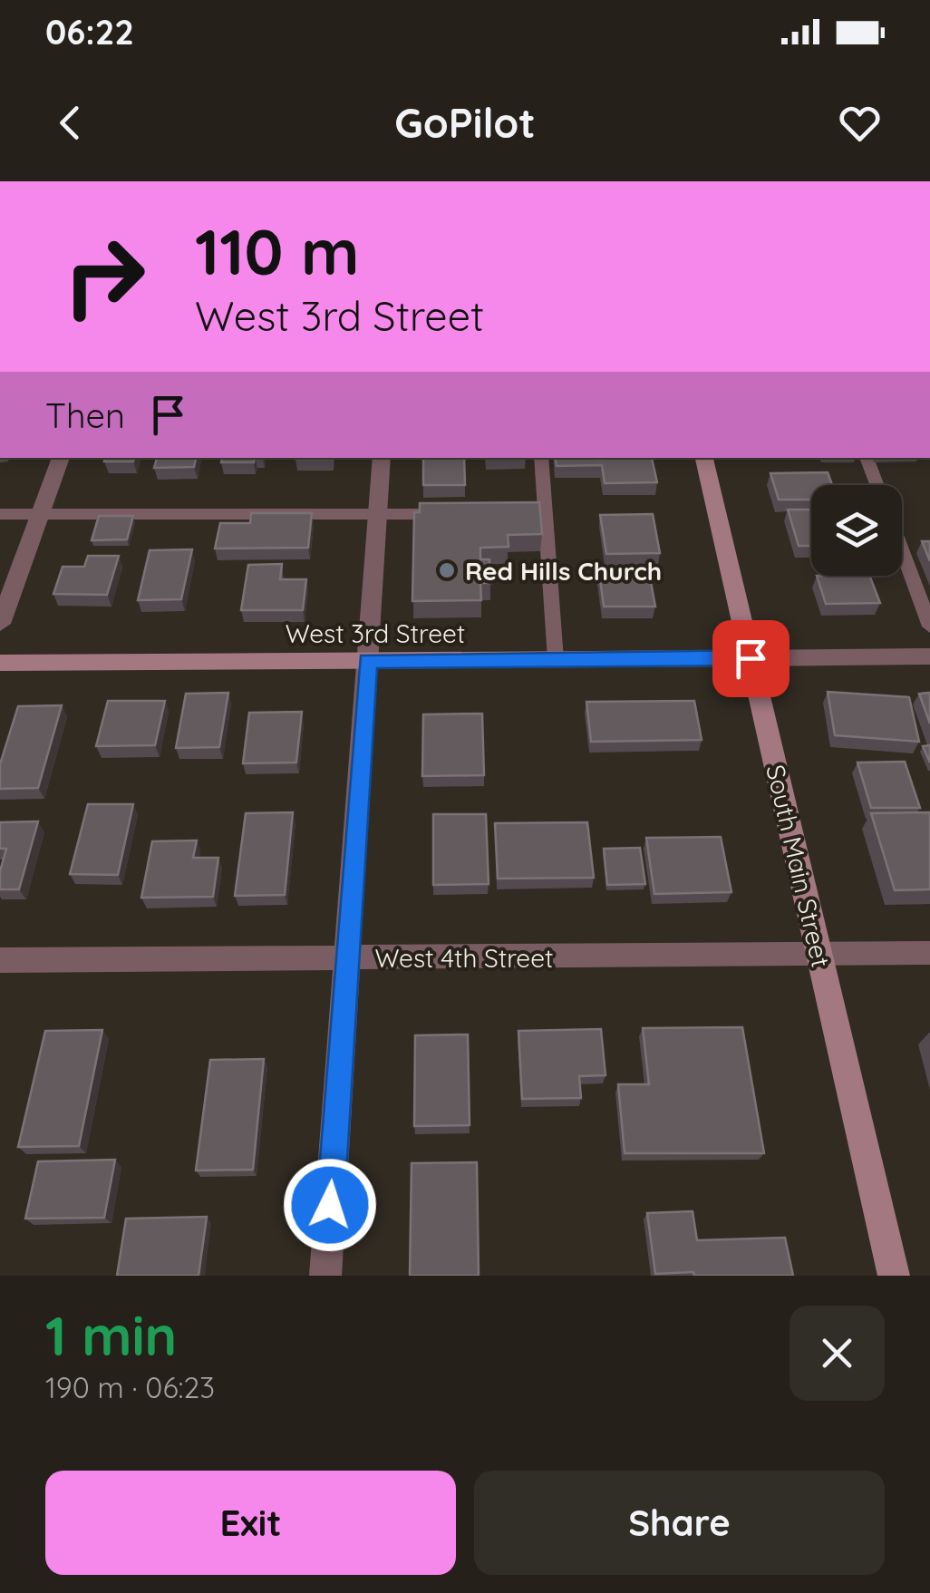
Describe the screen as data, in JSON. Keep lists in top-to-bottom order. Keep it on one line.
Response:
{"streets":{"street":["West 3rd Street","South Main Street","West 4th Street"]},"crossings":[["West 3rd Street","South Main Street"],["South Main Street","West 4th Street"]],"places":["Red Hills Church"],"page":{"status":"06:22","header":"GoPilot","turn":["110 m","West 3rd Street"],"then":"Then","heading":["1 min","190 m · 06:23"],"buttons":["Exit","Share"]}}
